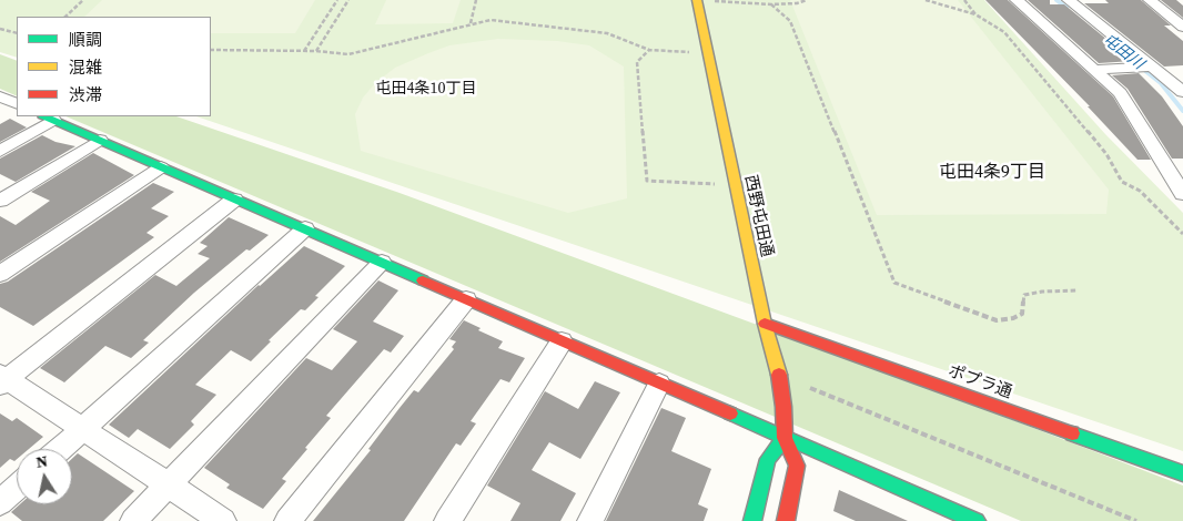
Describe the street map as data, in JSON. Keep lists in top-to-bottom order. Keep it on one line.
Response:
{"streets":{"street":["西野屯田通","ポプラ通"]},"crossings":[["西野屯田通","ポプラ通"]],"districts":["屯田4条10丁目","屯田4条9丁目"],"water":["屯田川"],"legend":["順調","混雑","渋滞"],"north":"top"}
